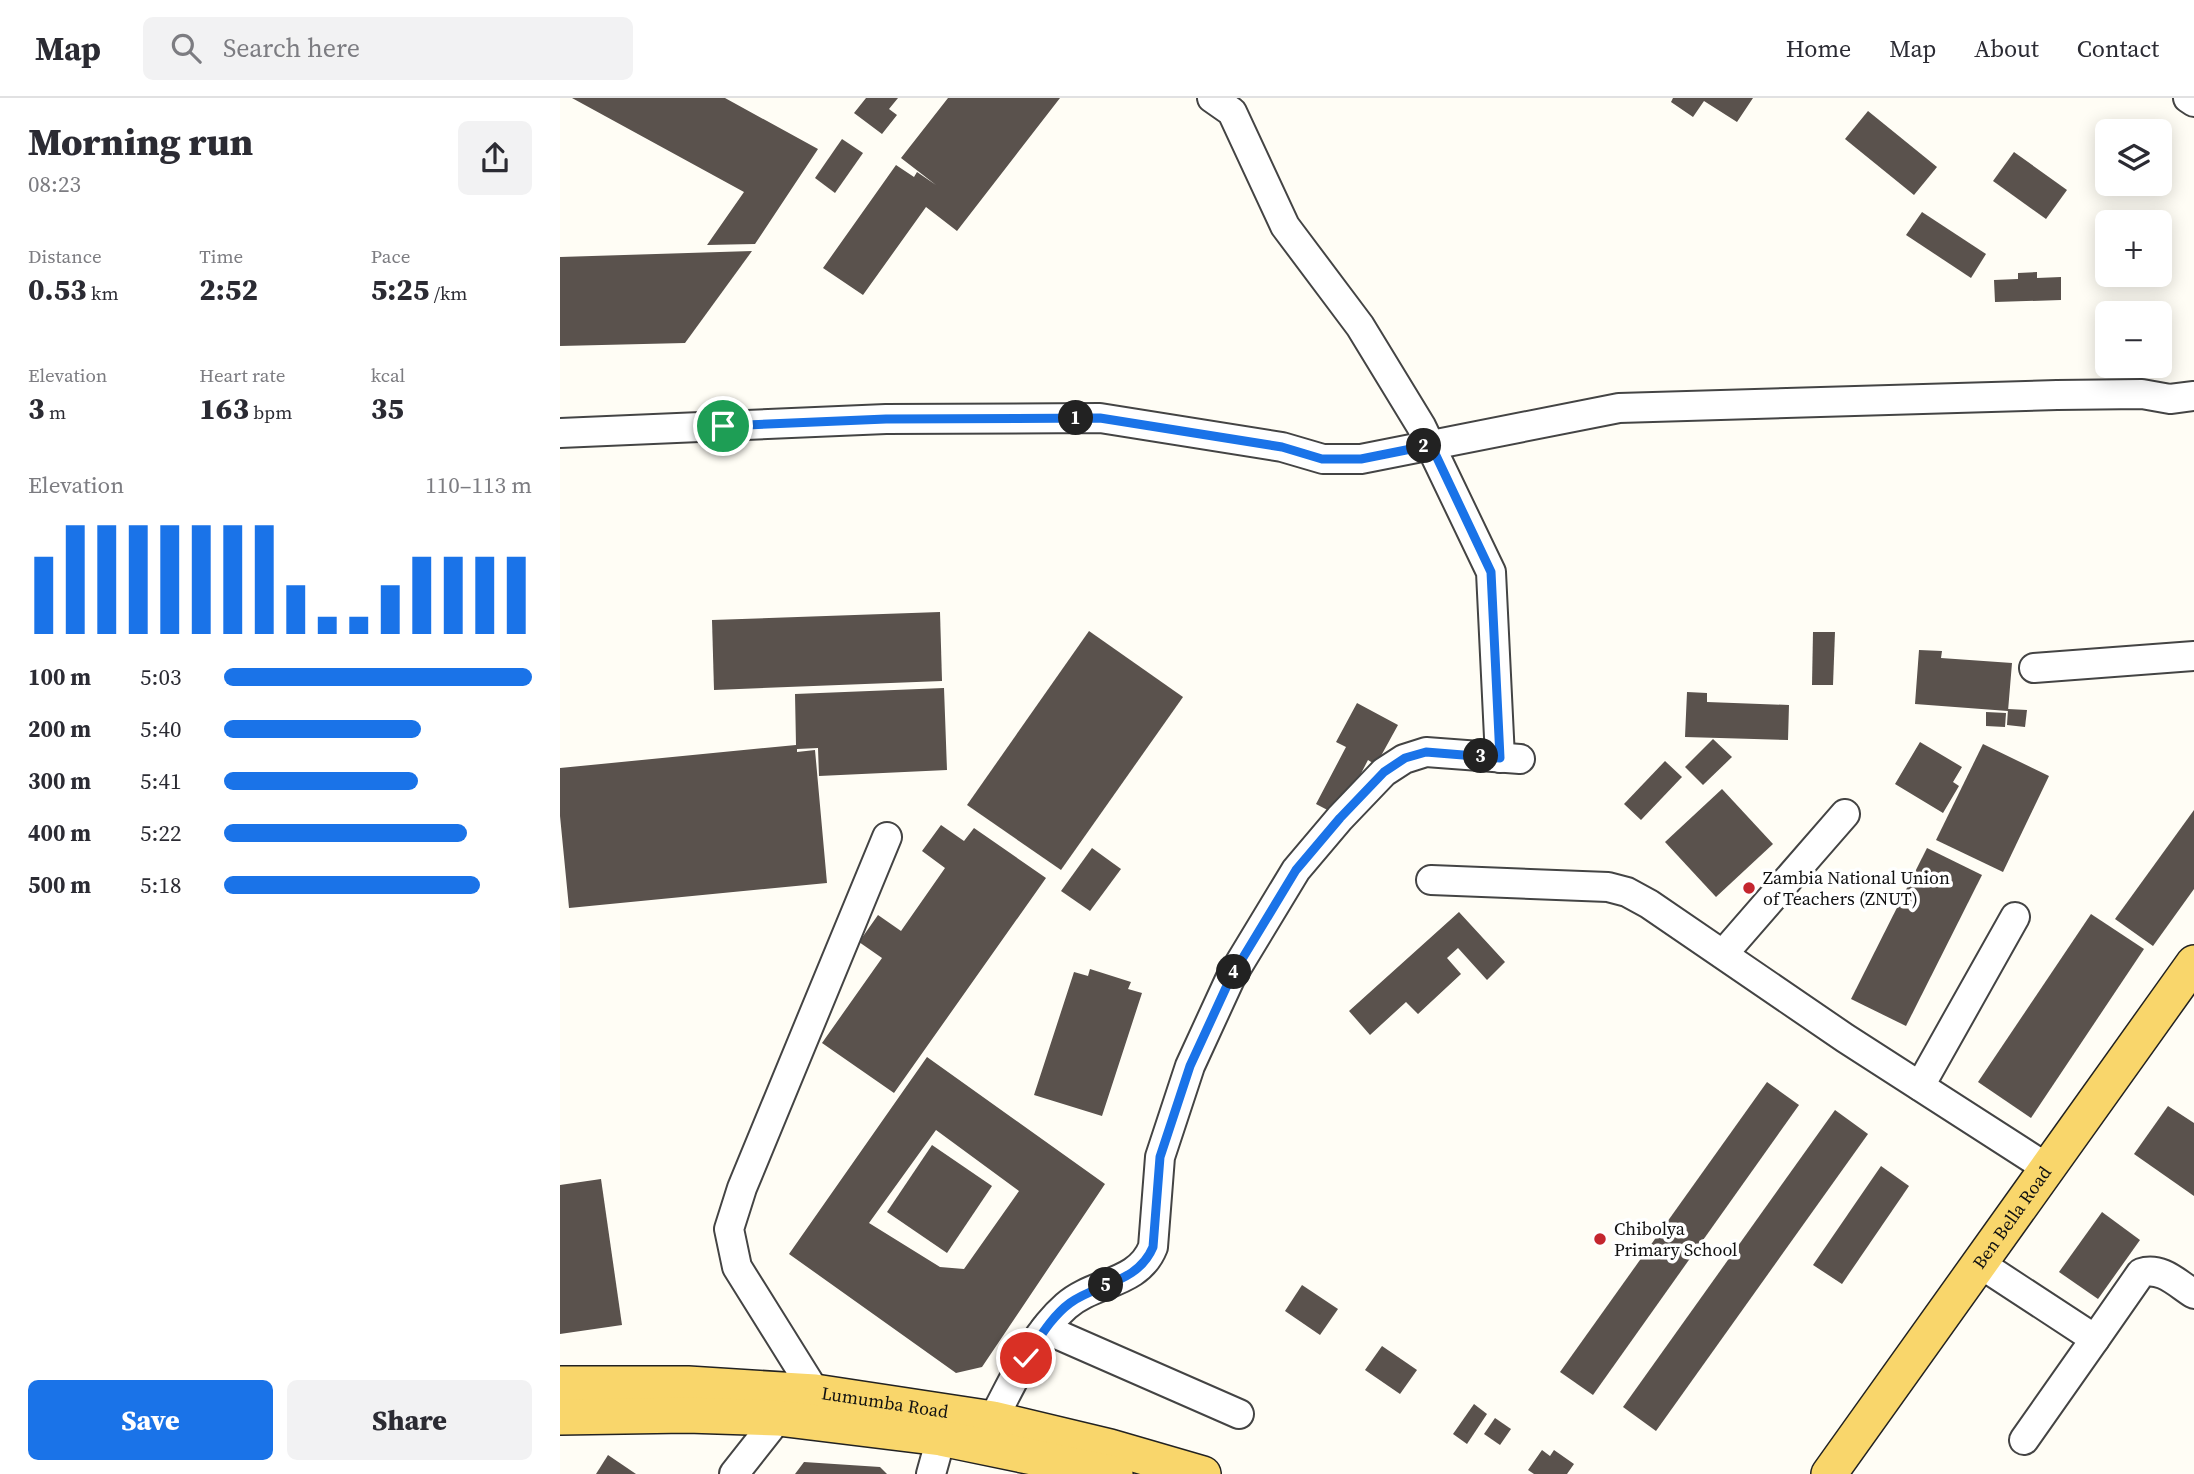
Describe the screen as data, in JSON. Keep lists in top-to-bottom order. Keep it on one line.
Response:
{"streets":{"main road":["Ben Bella Road","Lumumba Road"]},"places":["Zambia National Union of Teachers (ZNUT)","Chibolya Primary School"],"page":{"header":"Map","search":"Search here","nav":["Home","Map","About","Contact"],"heading":["Morning run","08:23"],"map_buttons":["+","−"],"stats":[["Distance","0.53 km"],["Time","2:52"],["Pace","5:25 /km"],["Elevation","3 m"],["Heart rate","163 bpm"],["kcal","35"]],"pins":["1","2","3","4","5"],"chart":["Elevation","110–113 m"],"list":[{"name":"100 m","note":"5:03"},{"name":"200 m","note":"5:40"},{"name":"300 m","note":"5:41"},{"name":"400 m","note":"5:22"},{"name":"500 m","note":"5:18"}],"buttons":["Save","Share"]}}
